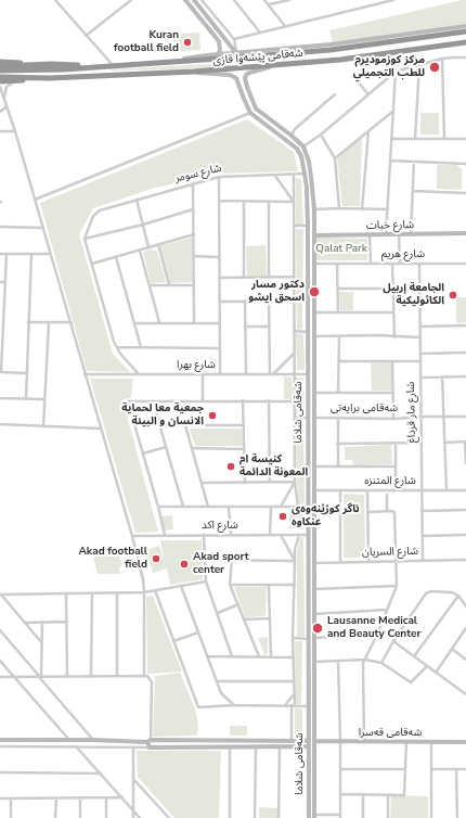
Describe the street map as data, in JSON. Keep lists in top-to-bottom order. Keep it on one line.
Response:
{"streets":{"highway":["شەقامی پێشەوا قازی"],"main road":["شارع خبات","شەقامی شلاما","شەقامی قەسرا"],"street":["شارع سومر","شارع هريم","شارع بهرا","شەقامی برایەتی","شارع مار قرداغ","شارع المتنزه","شارع اكد","شارع السريان"]},"crossings":[["شارع سومر","شەقامی شلاما"],["شارع خبات","شەقامی شلاما"],["شارع هريم","شەقامی شلاما"],["شارع هريم","شارع مار قرداغ"],["شارع بهرا","شەقامی شلاما"],["شەقامی برایەتی","شەقامی شلاما"],["شەقامی برایەتی","شارع مار قرداغ"],["شەقامی شلاما","شارع المتنزه"],["شەقامی شلاما","شارع اكد"],["شەقامی شلاما","شارع السريان"],["شەقامی شلاما","شەقامی قەسرا"],["شارع مار قرداغ","شارع المتنزه"],["شارع مار قرداغ","شارع السريان"]],"parks":["Qalat Park"],"places":["Kuran football field","مركز كوزموديرم للطب التجميلي","دكتور مسار اسحق ايشو","الجامعة إربيل الكاثوليكية","جمعية معا لحماية الانسان و البيئة","كنيسة ام المعونة الدائمة","ئاگر كوژێنه‌وه‌ی عنكاوه","Akad football field","Akad sport center","Lausanne Medical and Beauty Center"]}
